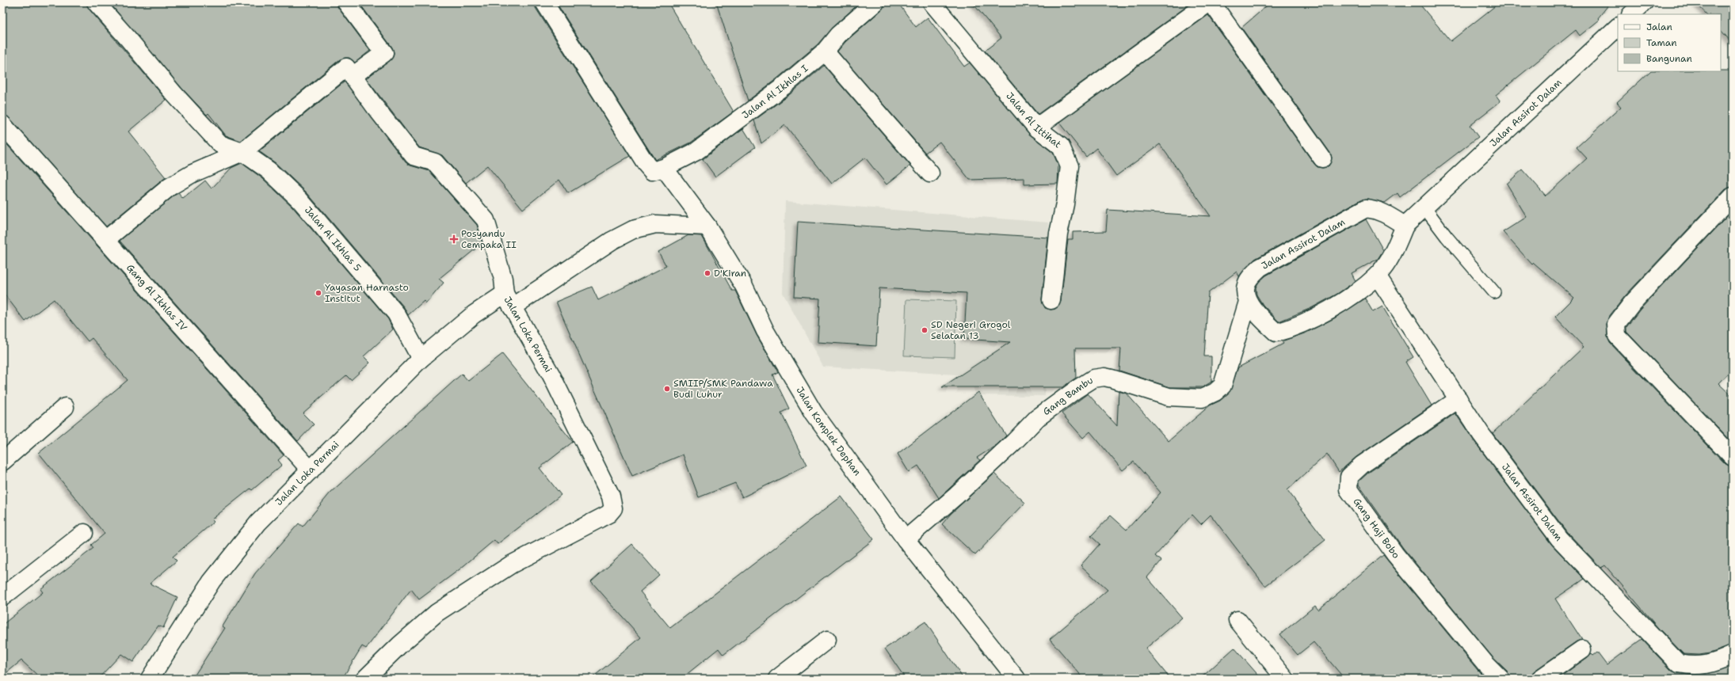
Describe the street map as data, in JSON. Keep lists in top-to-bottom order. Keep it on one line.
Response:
{"streets":{"street":["Jalan Al Ikhlas I","Jalan Assirot Dalam","Jalan Al Ittihat","Jalan Al Ikhlas 5","Gang Al Ikhlas IV","Jalan Loka Permai","Gang Bambu","Jalan Komplek Dephan","Gang Haji Bobo"]},"crossings":[["Jalan Al Ikhlas I","Jalan Komplek Dephan"],["Jalan Assirot Dalam","Gang Bambu"],["Jalan Assirot Dalam","Gang Haji Bobo"],["Jalan Al Ikhlas 5","Jalan Loka Permai"],["Gang Al Ikhlas IV","Jalan Loka Permai"],["Gang Bambu","Jalan Komplek Dephan"]],"places":{"health":["Posyandu Cempaka II"],"other":["D'Kiran","Yayasan Harnasto Institut","SD Negeri Grogol Selatan 13","SMIIP/SMK Pandawa Budi Luhur"]},"legend":["Jalan","Taman","Bangunan"]}
